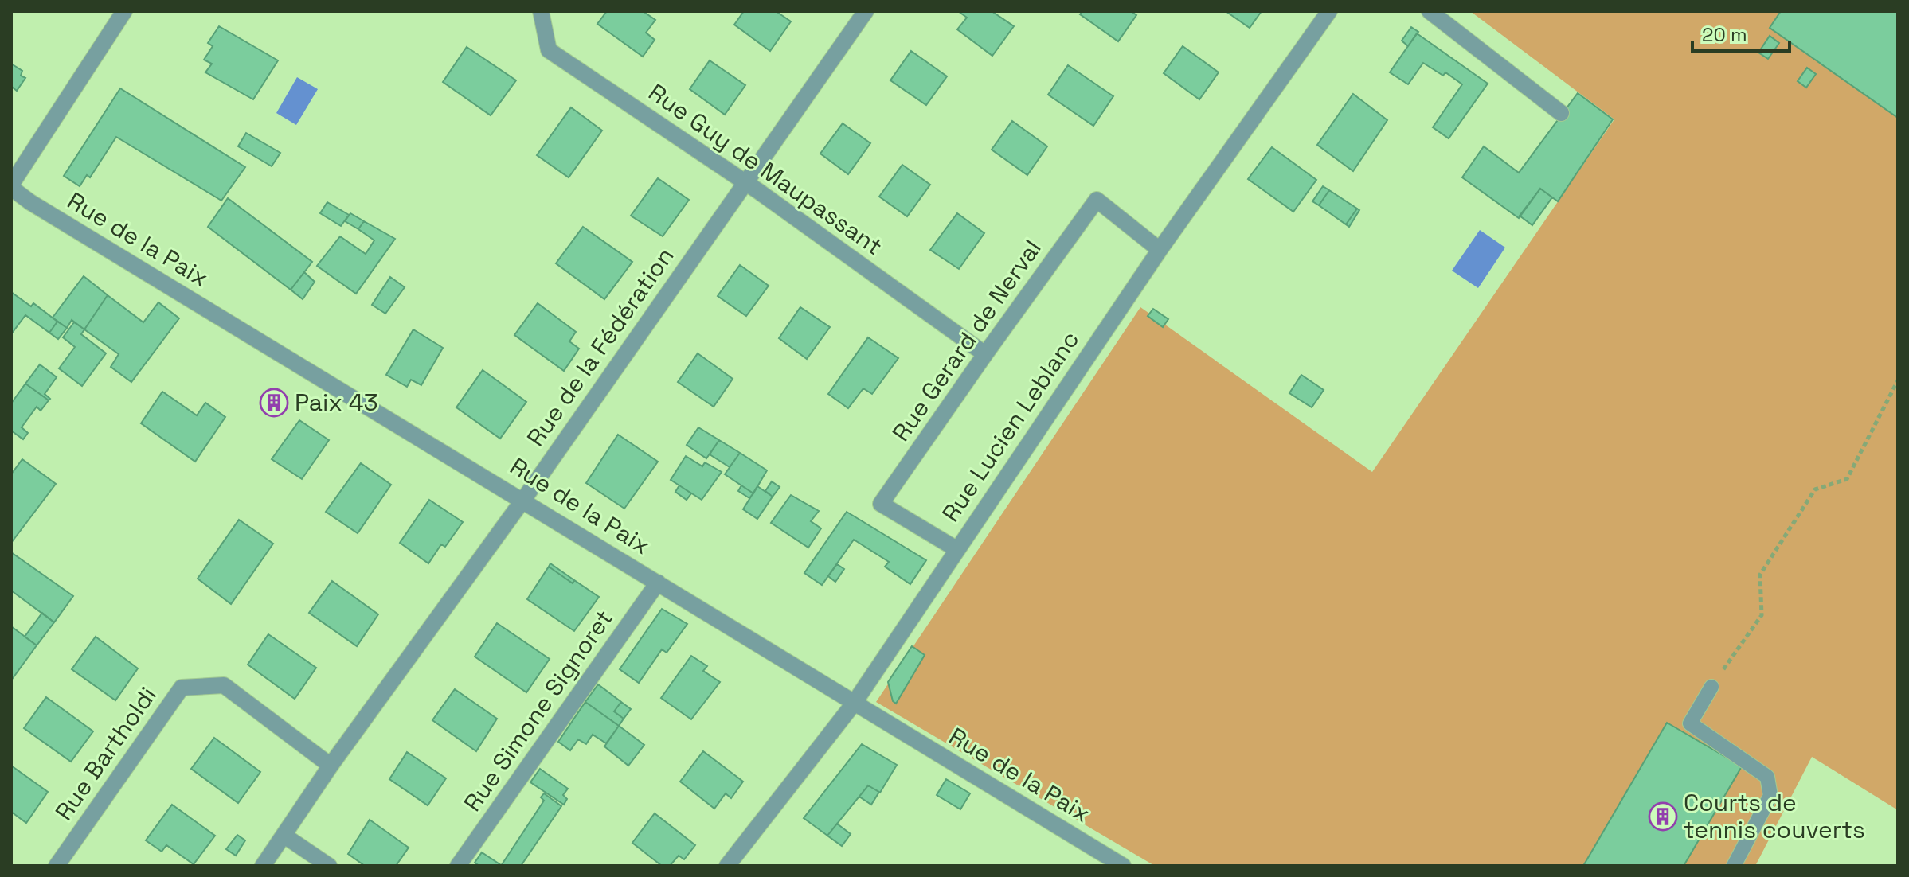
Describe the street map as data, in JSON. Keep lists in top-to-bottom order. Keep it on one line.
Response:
{"streets":{"street":["Rue Guy de Maupassant","Rue de la Paix","Rue Gerard de Nerval","Rue de la Fédération","Rue Lucien Leblanc","Rue Simone Signoret","Rue Bartholdi"]},"crossings":[["Rue Guy de Maupassant","Rue Gerard de Nerval"],["Rue Guy de Maupassant","Rue de la Fédération"],["Rue de la Paix","Rue de la Fédération"],["Rue de la Paix","Rue Lucien Leblanc"],["Rue de la Paix","Rue Simone Signoret"],["Rue Gerard de Nerval","Rue Lucien Leblanc"],["Rue de la Fédération","Rue Bartholdi"]],"places":{"building":["Paix 43","Courts de tennis couverts"]},"scale_bar":"20 m"}
